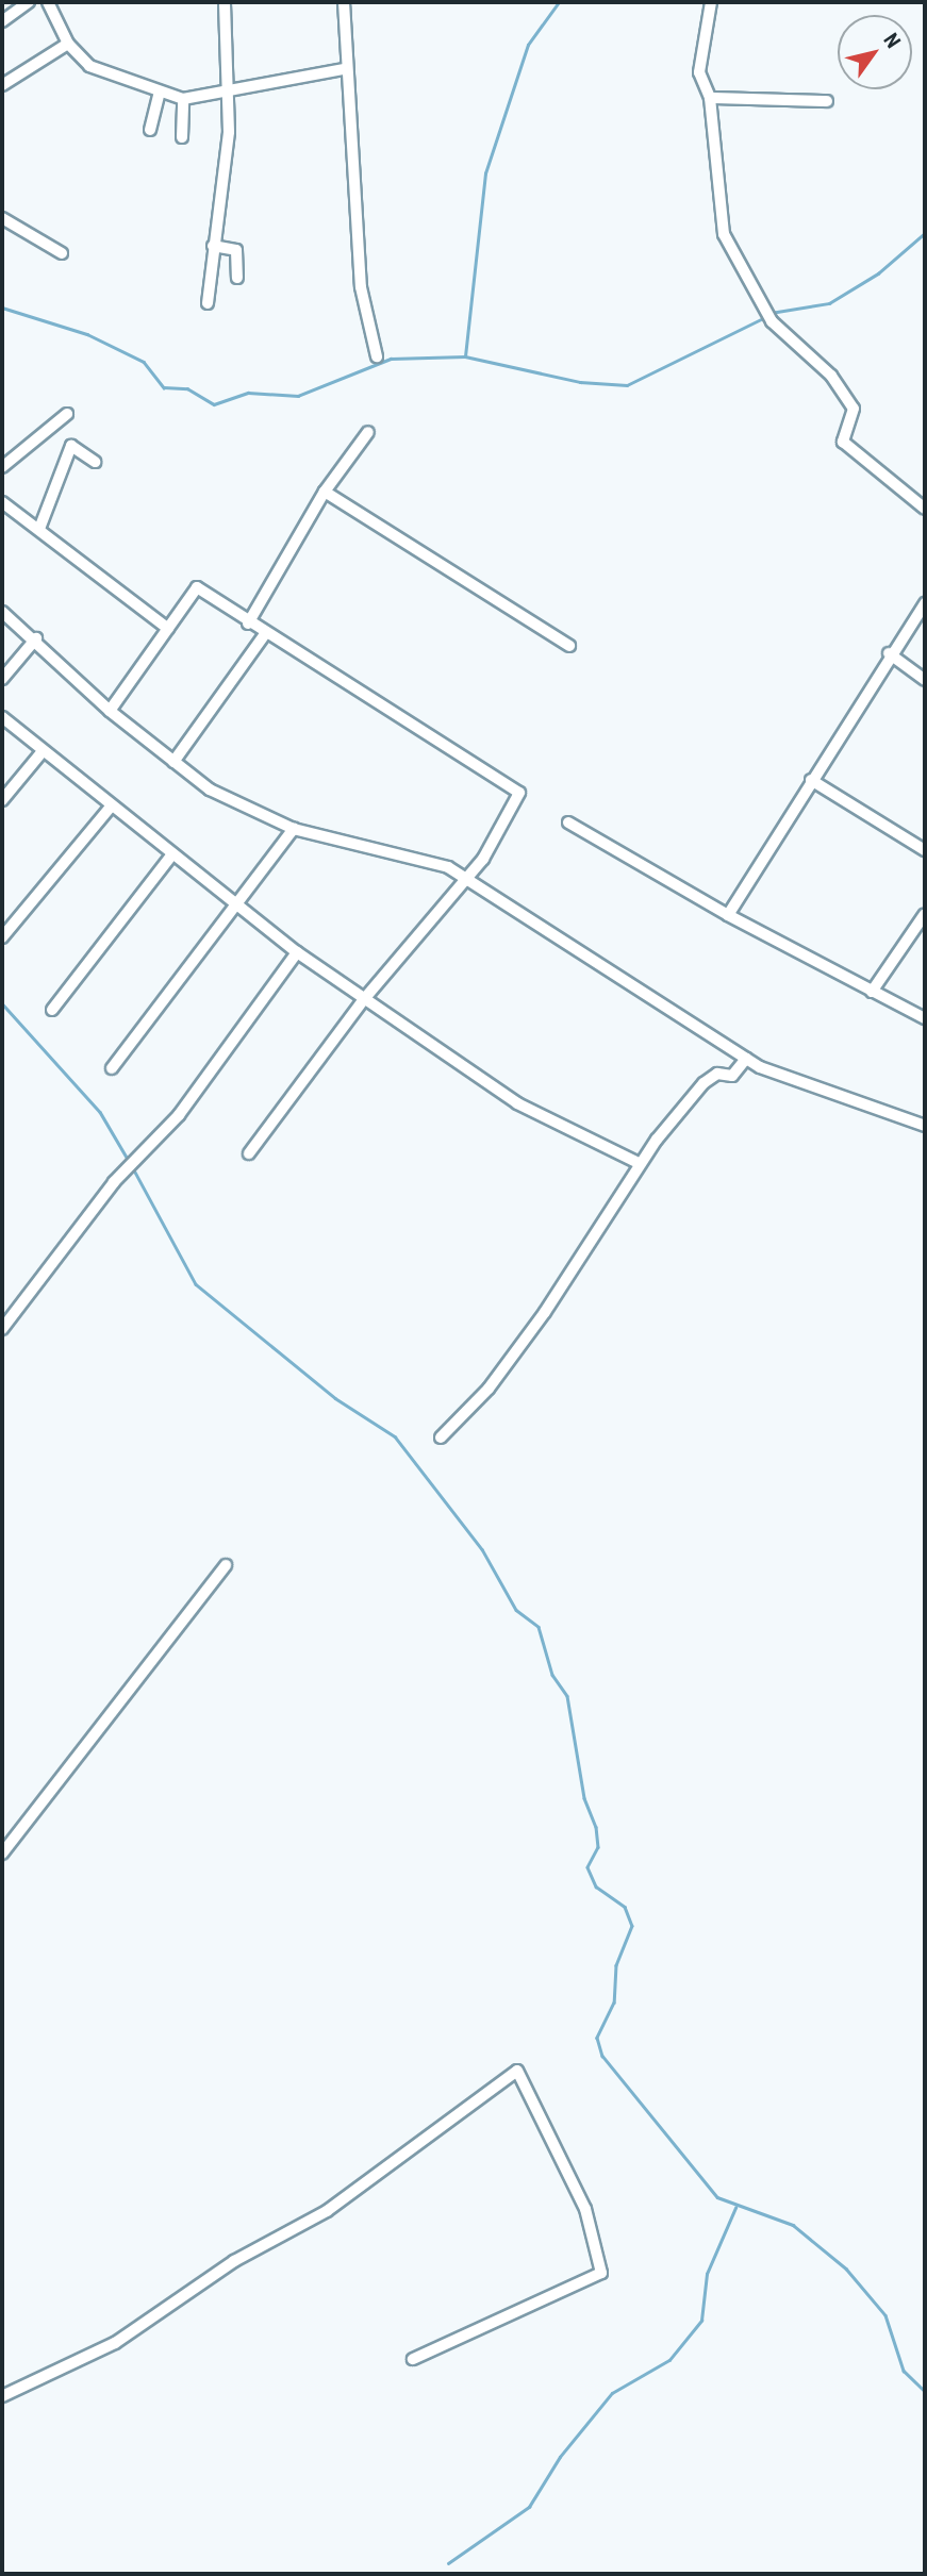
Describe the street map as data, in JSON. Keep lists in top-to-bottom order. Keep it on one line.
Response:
{"north":"top right"}
